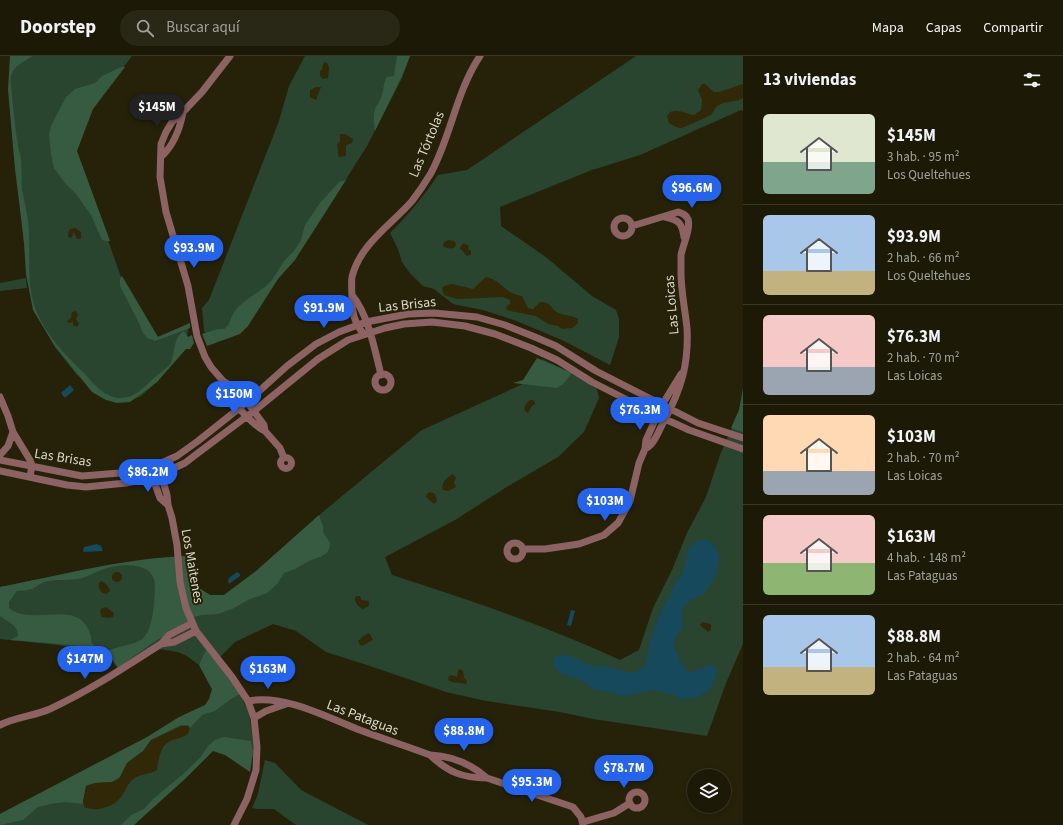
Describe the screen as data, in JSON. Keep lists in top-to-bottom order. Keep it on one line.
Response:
{"streets":{"street":["Las Tórtolas","Las Brisas","Las Loicas","Los Maitenes","Las Pataguas"]},"crossings":[["Las Tórtolas","Las Brisas"],["Las Brisas","Las Loicas"],["Las Brisas","Los Maitenes"],["Los Maitenes","Las Pataguas"]],"page":{"header":"Doorstep","search":"Buscar aquí","nav":["Mapa","Capas","Compartir"],"heading":"13 viviendas","price":["$145M","$96.6M","$93.9M","$91.9M","$150M","$76.3M","$86.2M","$103M","$147M","$163M","$88.8M","$78.7M","$95.3M"],"list":[{"name":"$145M","note":"3 hab. · 95 m² · Los Queltehues"},{"name":"$93.9M","note":"2 hab. · 66 m² · Los Queltehues"},{"name":"$76.3M","note":"2 hab. · 70 m² · Las Loicas"},{"name":"$103M","note":"2 hab. · 70 m² · Las Loicas"},{"name":"$163M","note":"4 hab. · 148 m² · Las Pataguas"},{"name":"$88.8M","note":"2 hab. · 64 m² · Las Pataguas"}]}}
